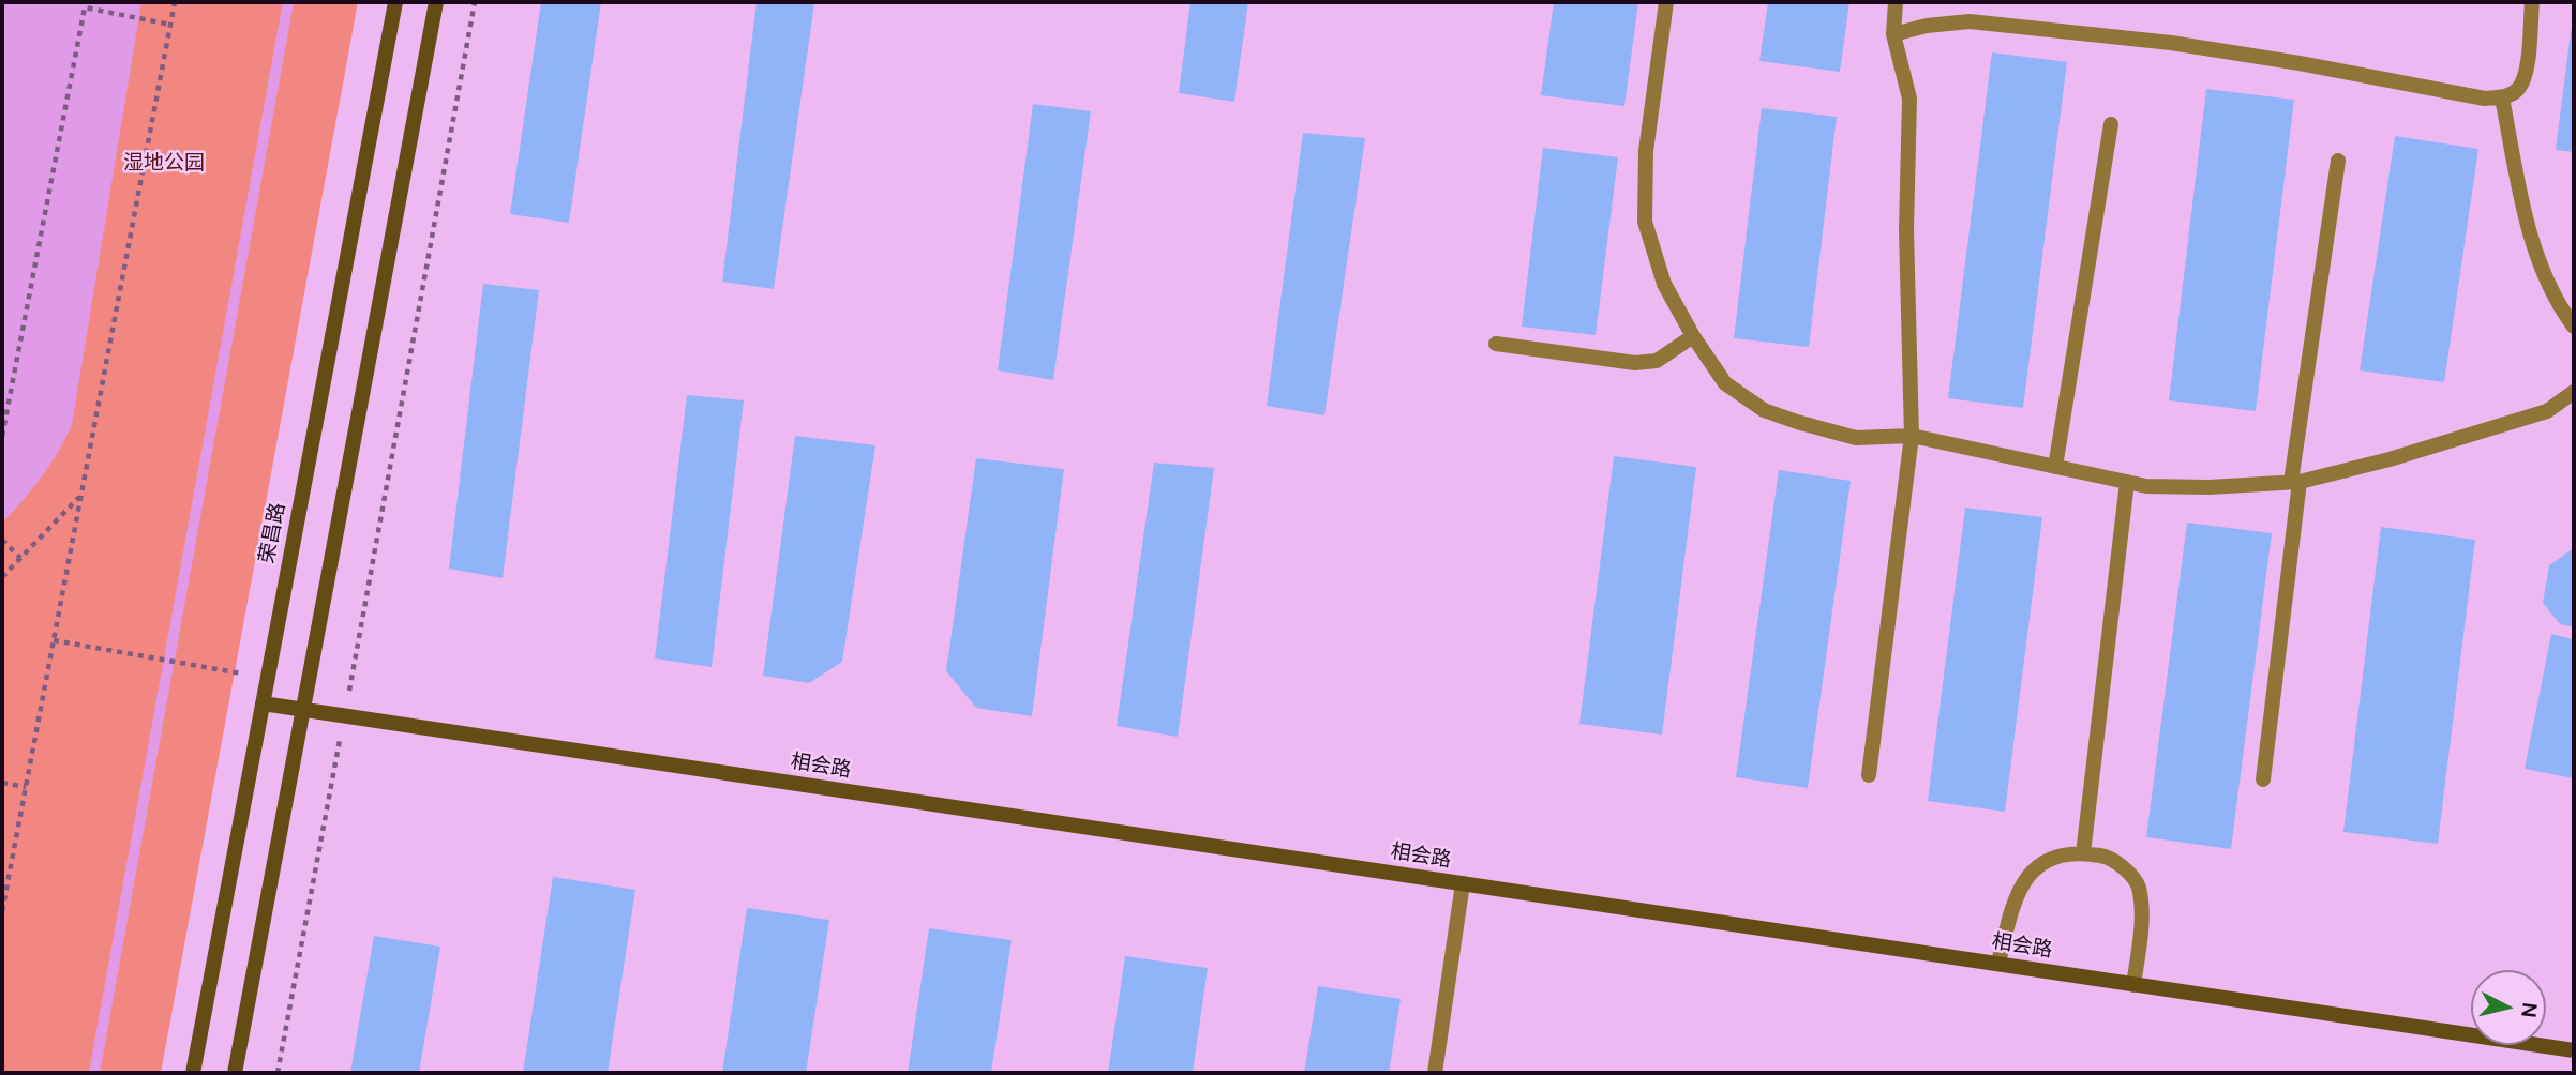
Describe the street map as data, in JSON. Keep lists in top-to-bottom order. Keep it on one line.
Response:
{"streets":{"street":["荣昌路","相会路"]},"crossings":[["荣昌路","相会路"]],"parks":["湿地公园"],"north":"right"}
